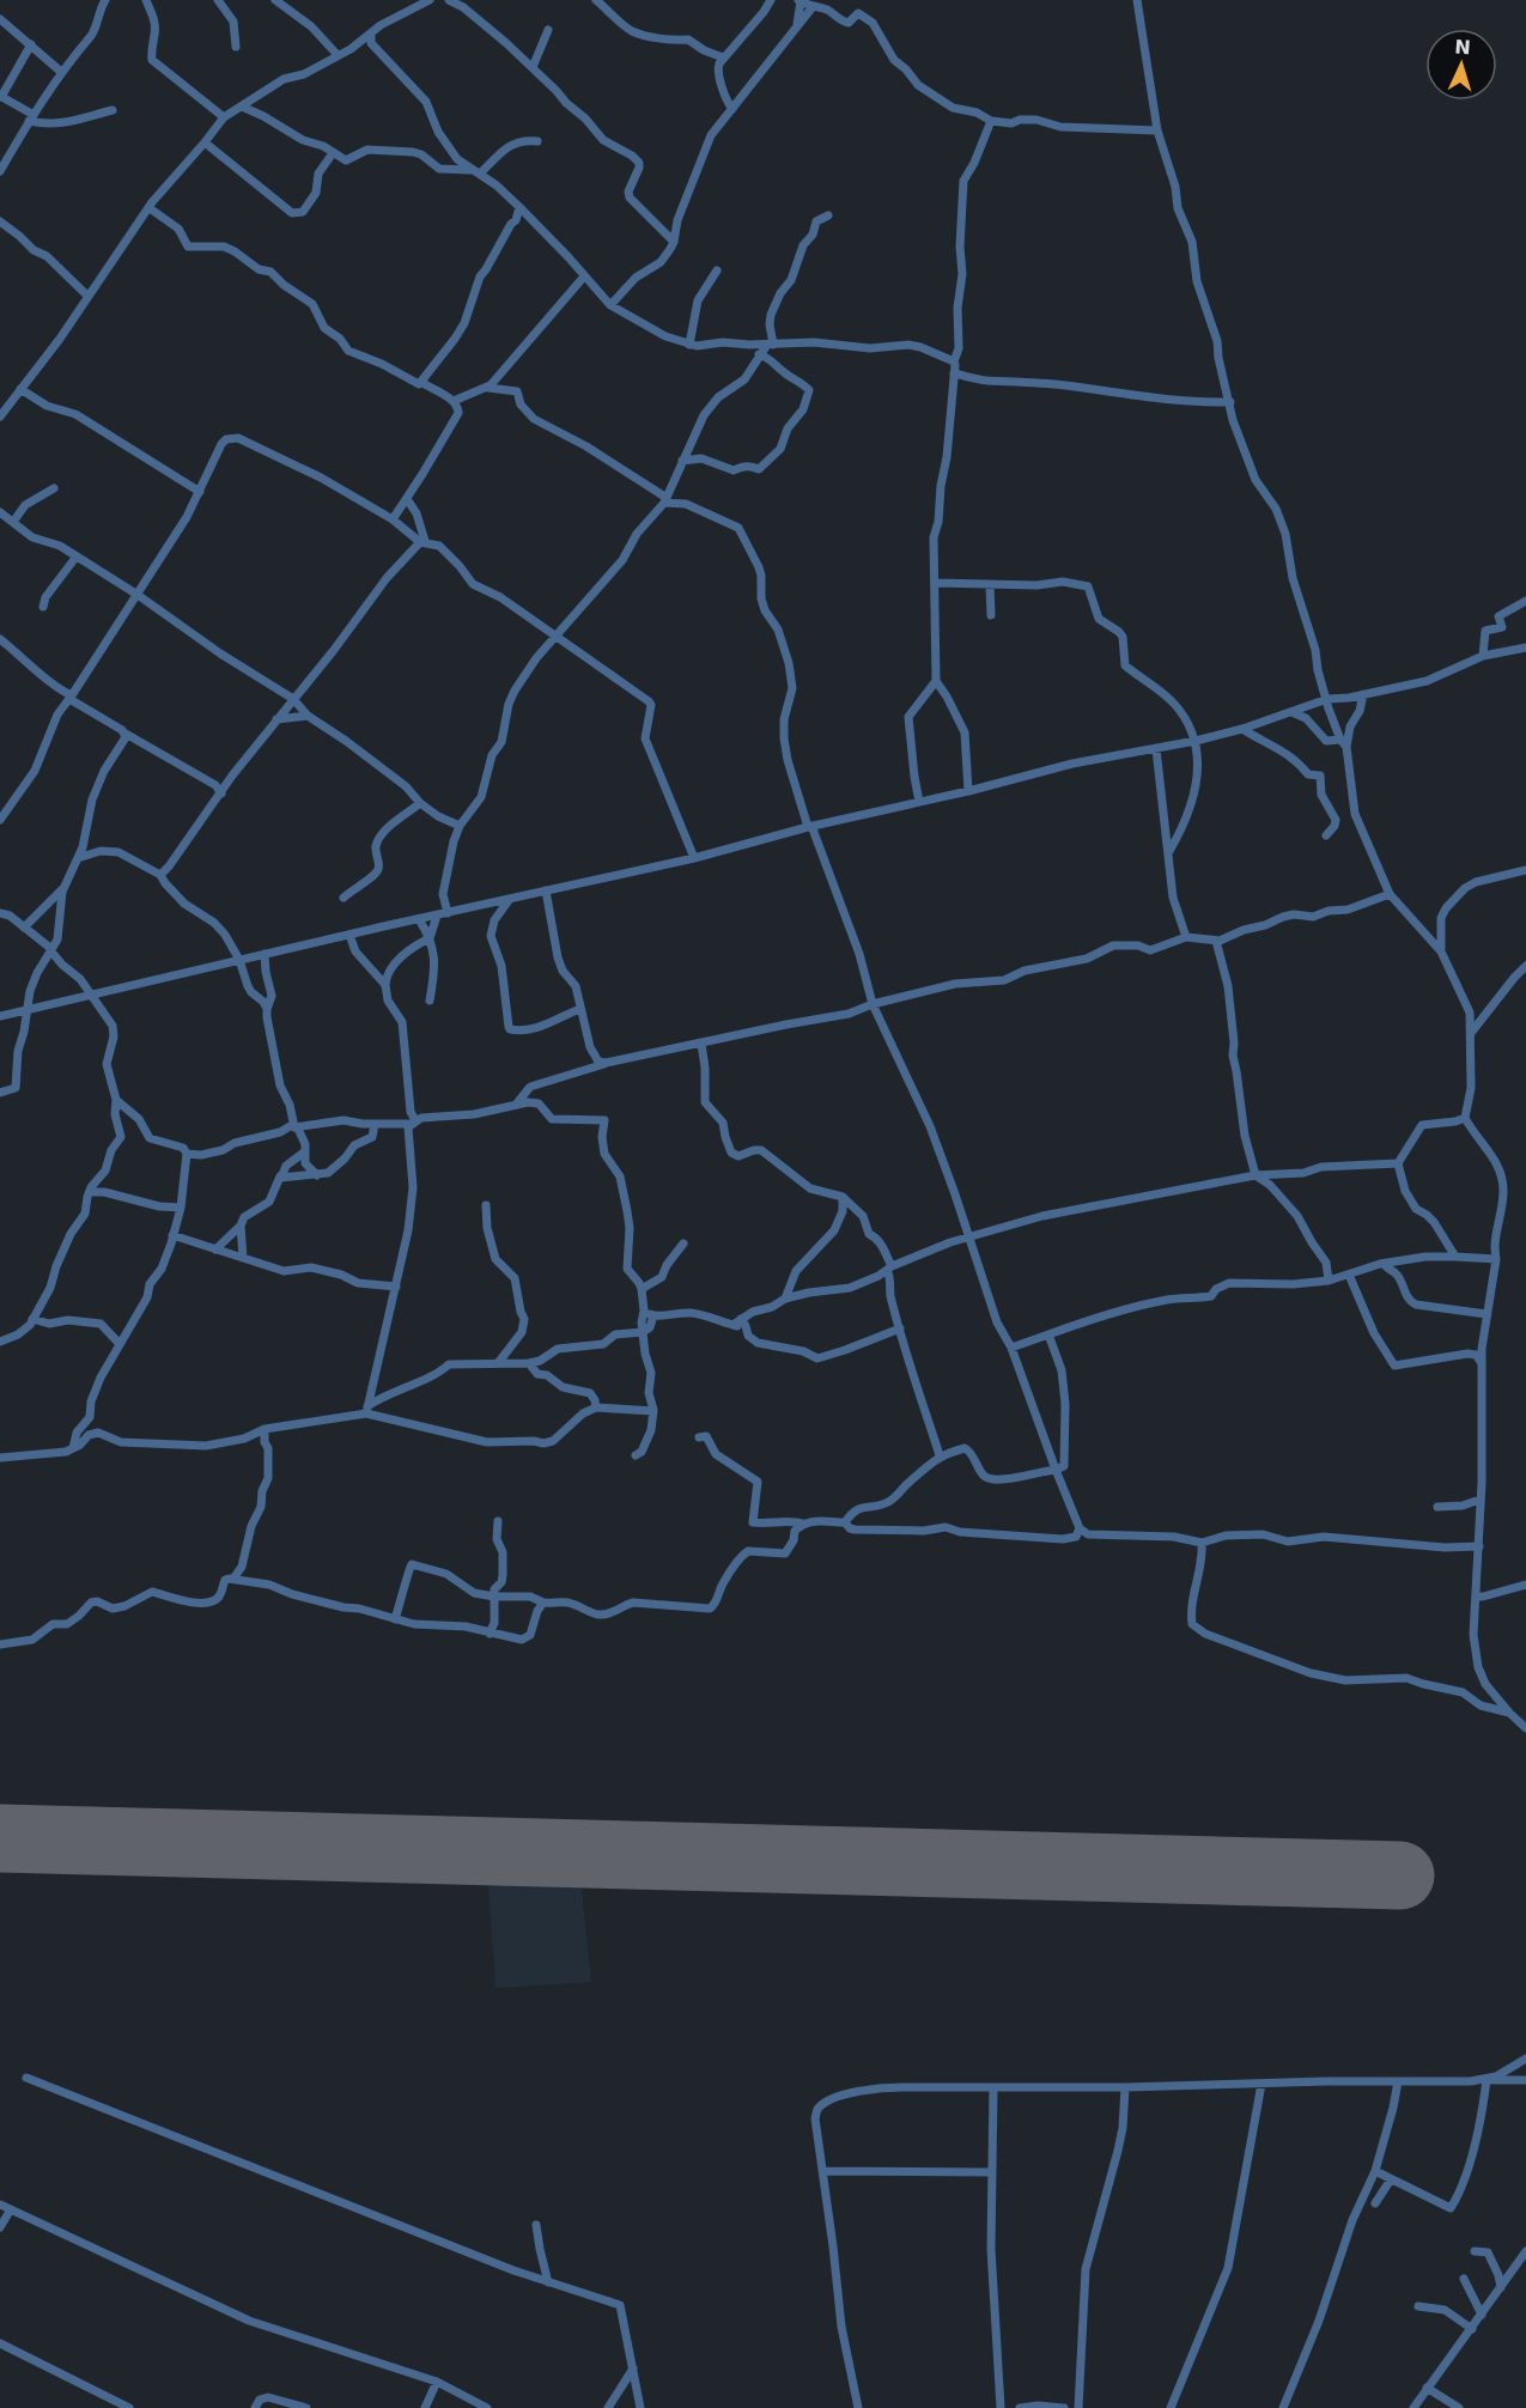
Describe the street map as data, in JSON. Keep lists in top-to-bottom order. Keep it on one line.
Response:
{"north":"top"}
